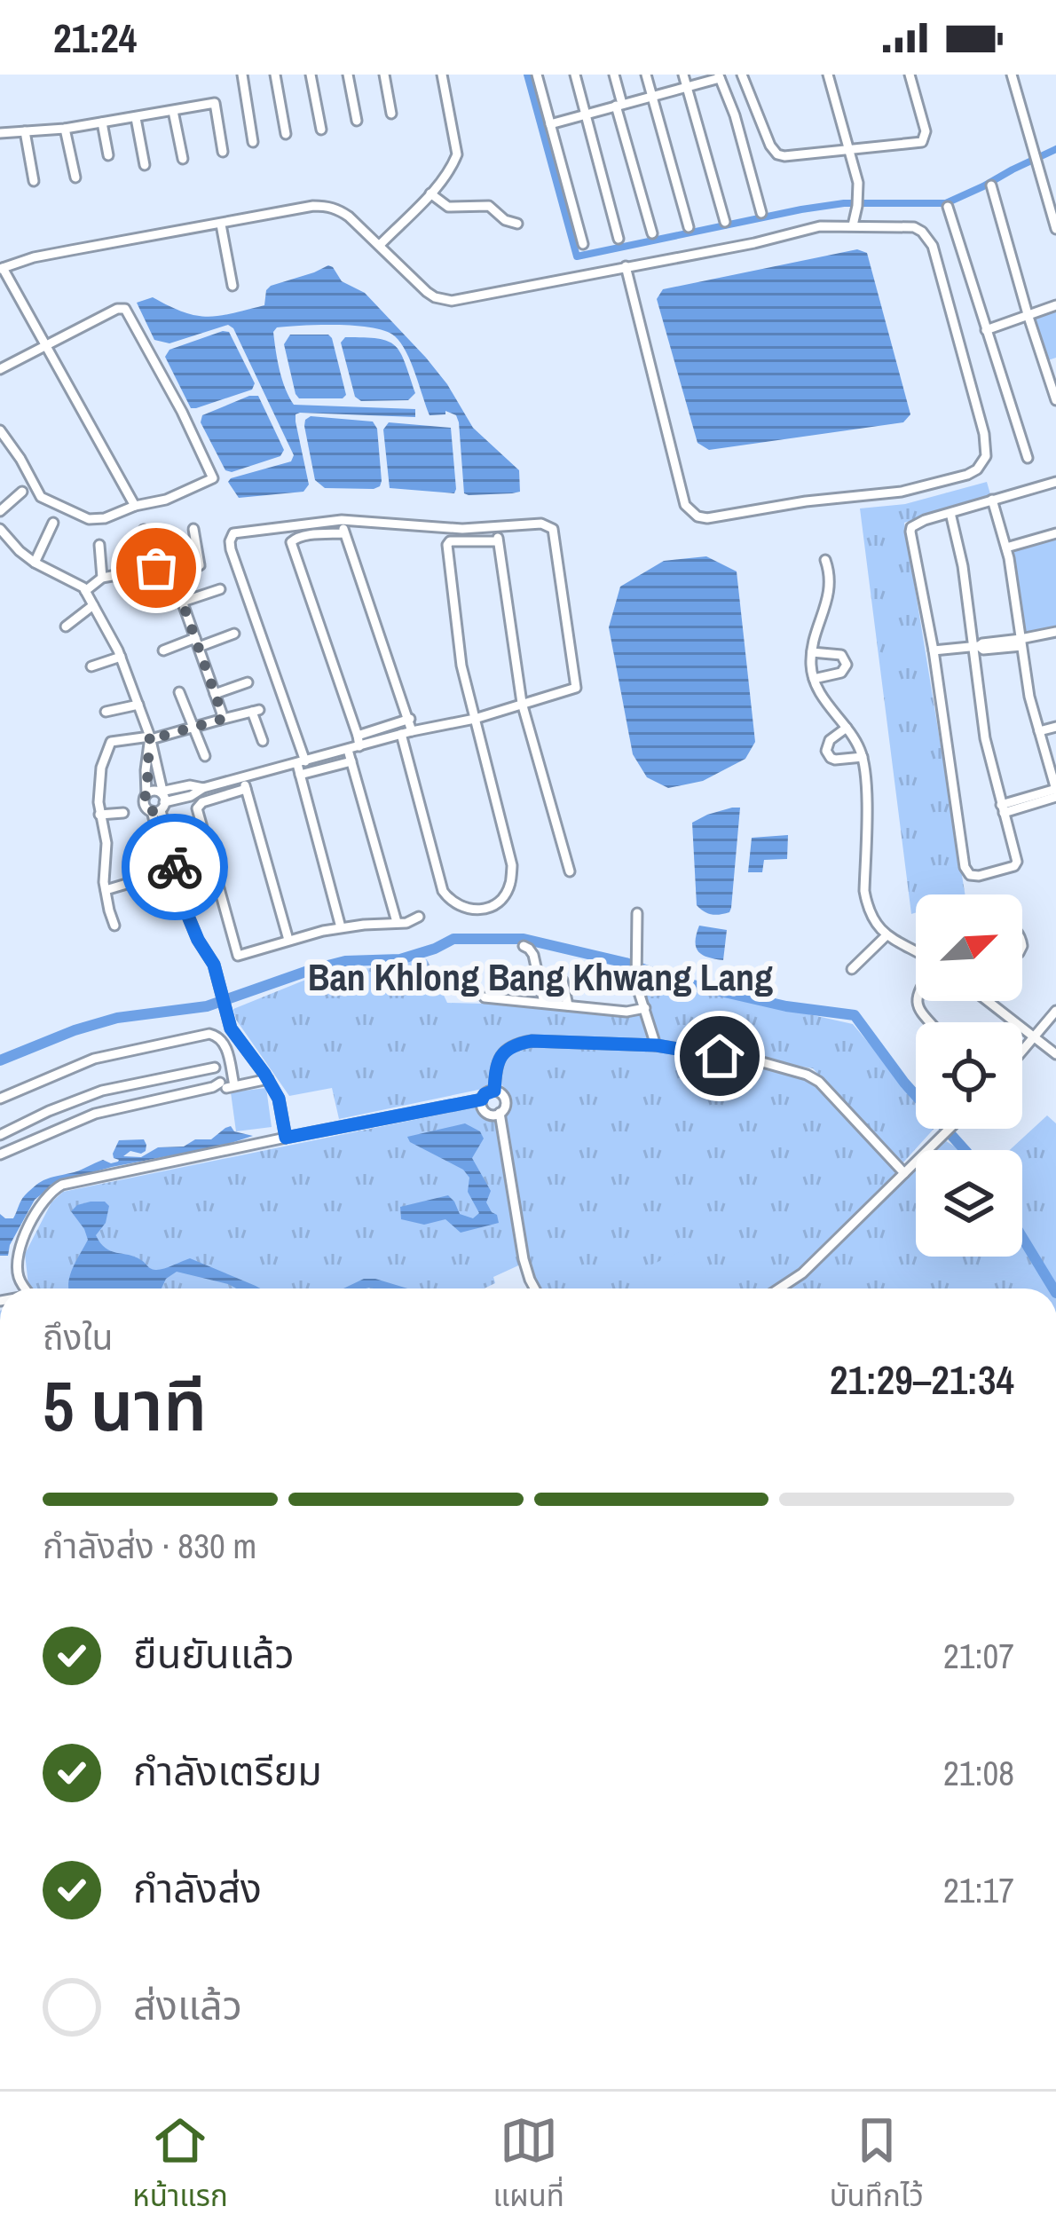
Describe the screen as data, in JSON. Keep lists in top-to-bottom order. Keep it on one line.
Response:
{"districts":["Ban Khlong Bang Khwang Lang"],"north":"top right","page":{"status":"21:24","heading":["5 นาที","ถึงใน","21:29–21:34"],"bar":"กำลังส่ง · 830 m","list":[["ยืนยันแล้ว","21:07"],["กำลังเตรียม","21:08"],["กำลังส่ง","21:17"],"ส่งแล้ว"],"tabs":["หน้าแรก","แผนที่","บันทึกไว้"]}}
